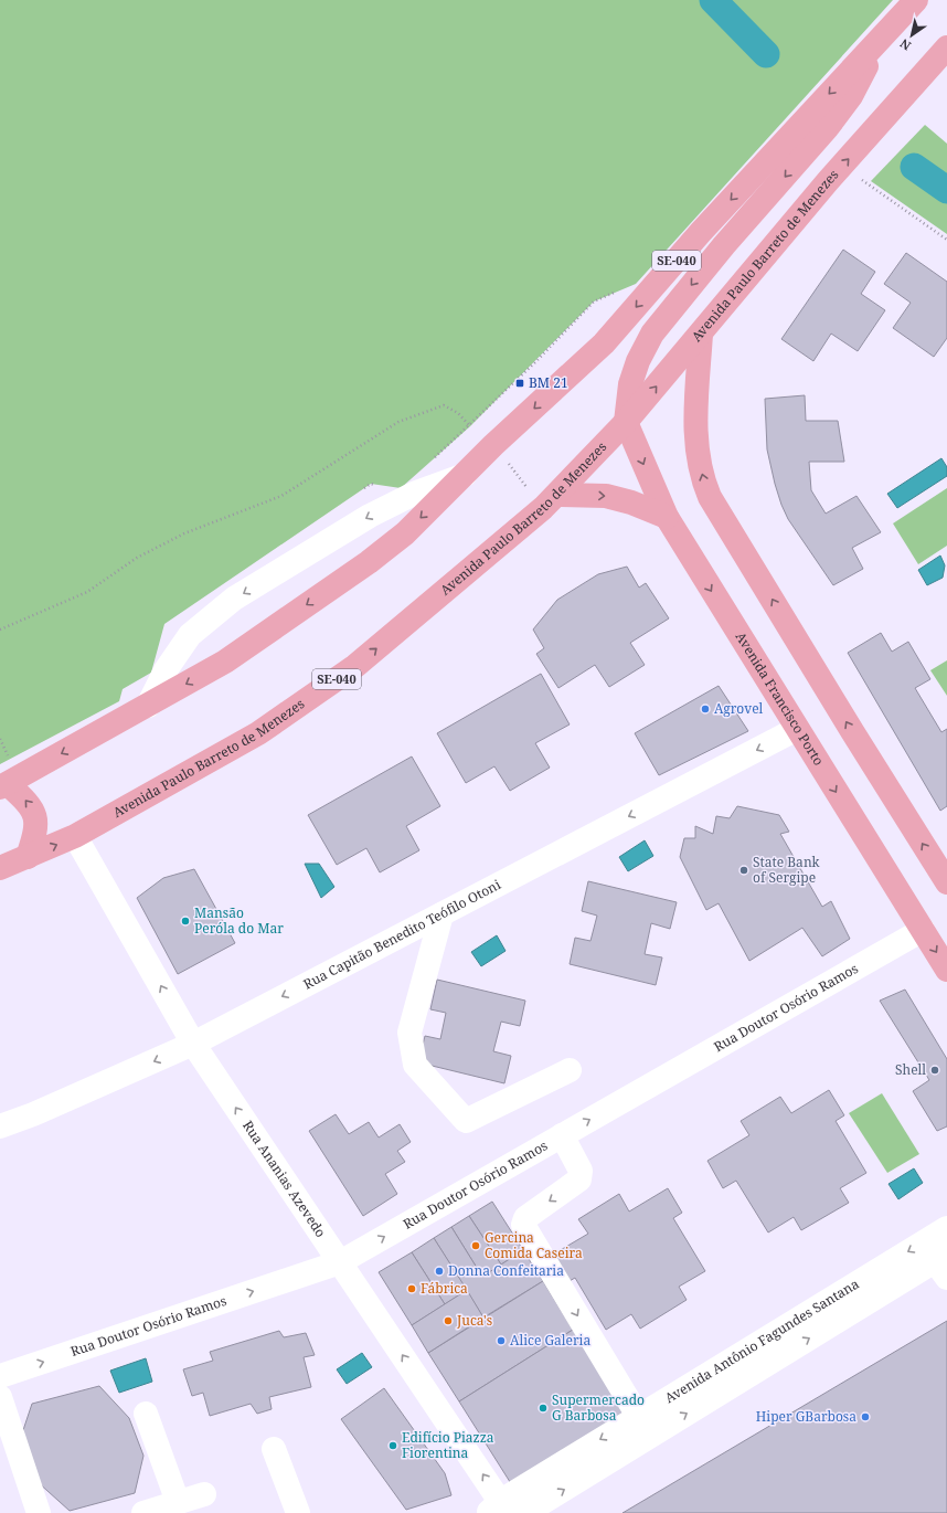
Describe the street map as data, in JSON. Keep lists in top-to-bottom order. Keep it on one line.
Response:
{"streets":{"main road":["Avenida Paulo Barreto de Menezes","SE-040","Avenida Francisco Porto"],"street":["Rua Capitão Benedito Teófilo Otoni","Rua Doutor Osório Ramos","Rua Ananias Azevedo","Avenida Antônio Fagundes Santana"]},"crossings":[["Avenida Paulo Barreto de Menezes","Avenida Francisco Porto"],["Avenida Paulo Barreto de Menezes","Rua Ananias Azevedo"],["Avenida Francisco Porto","Rua Capitão Benedito Teófilo Otoni"],["Avenida Francisco Porto","Rua Doutor Osório Ramos"],["Rua Capitão Benedito Teófilo Otoni","Rua Ananias Azevedo"],["Rua Doutor Osório Ramos","Rua Ananias Azevedo"],["Rua Ananias Azevedo","Avenida Antônio Fagundes Santana"]],"one_way":["Rua Capitão Benedito Teófilo Otoni","Rua Doutor Osório Ramos","Rua Ananias Azevedo"],"places":{"transit":["BM 21"],"other":["Agrovel","State Bank of Sergipe","Mansão Peróla do Mar","Shell","Gercina Comida Caseira","Donna Confeitaria","Fábrica","Juca's","Alice Galeria","Supermercado G Barbosa","Hiper GBarbosa","Edifício Piazza Fiorentina"]},"north":"bottom left"}
